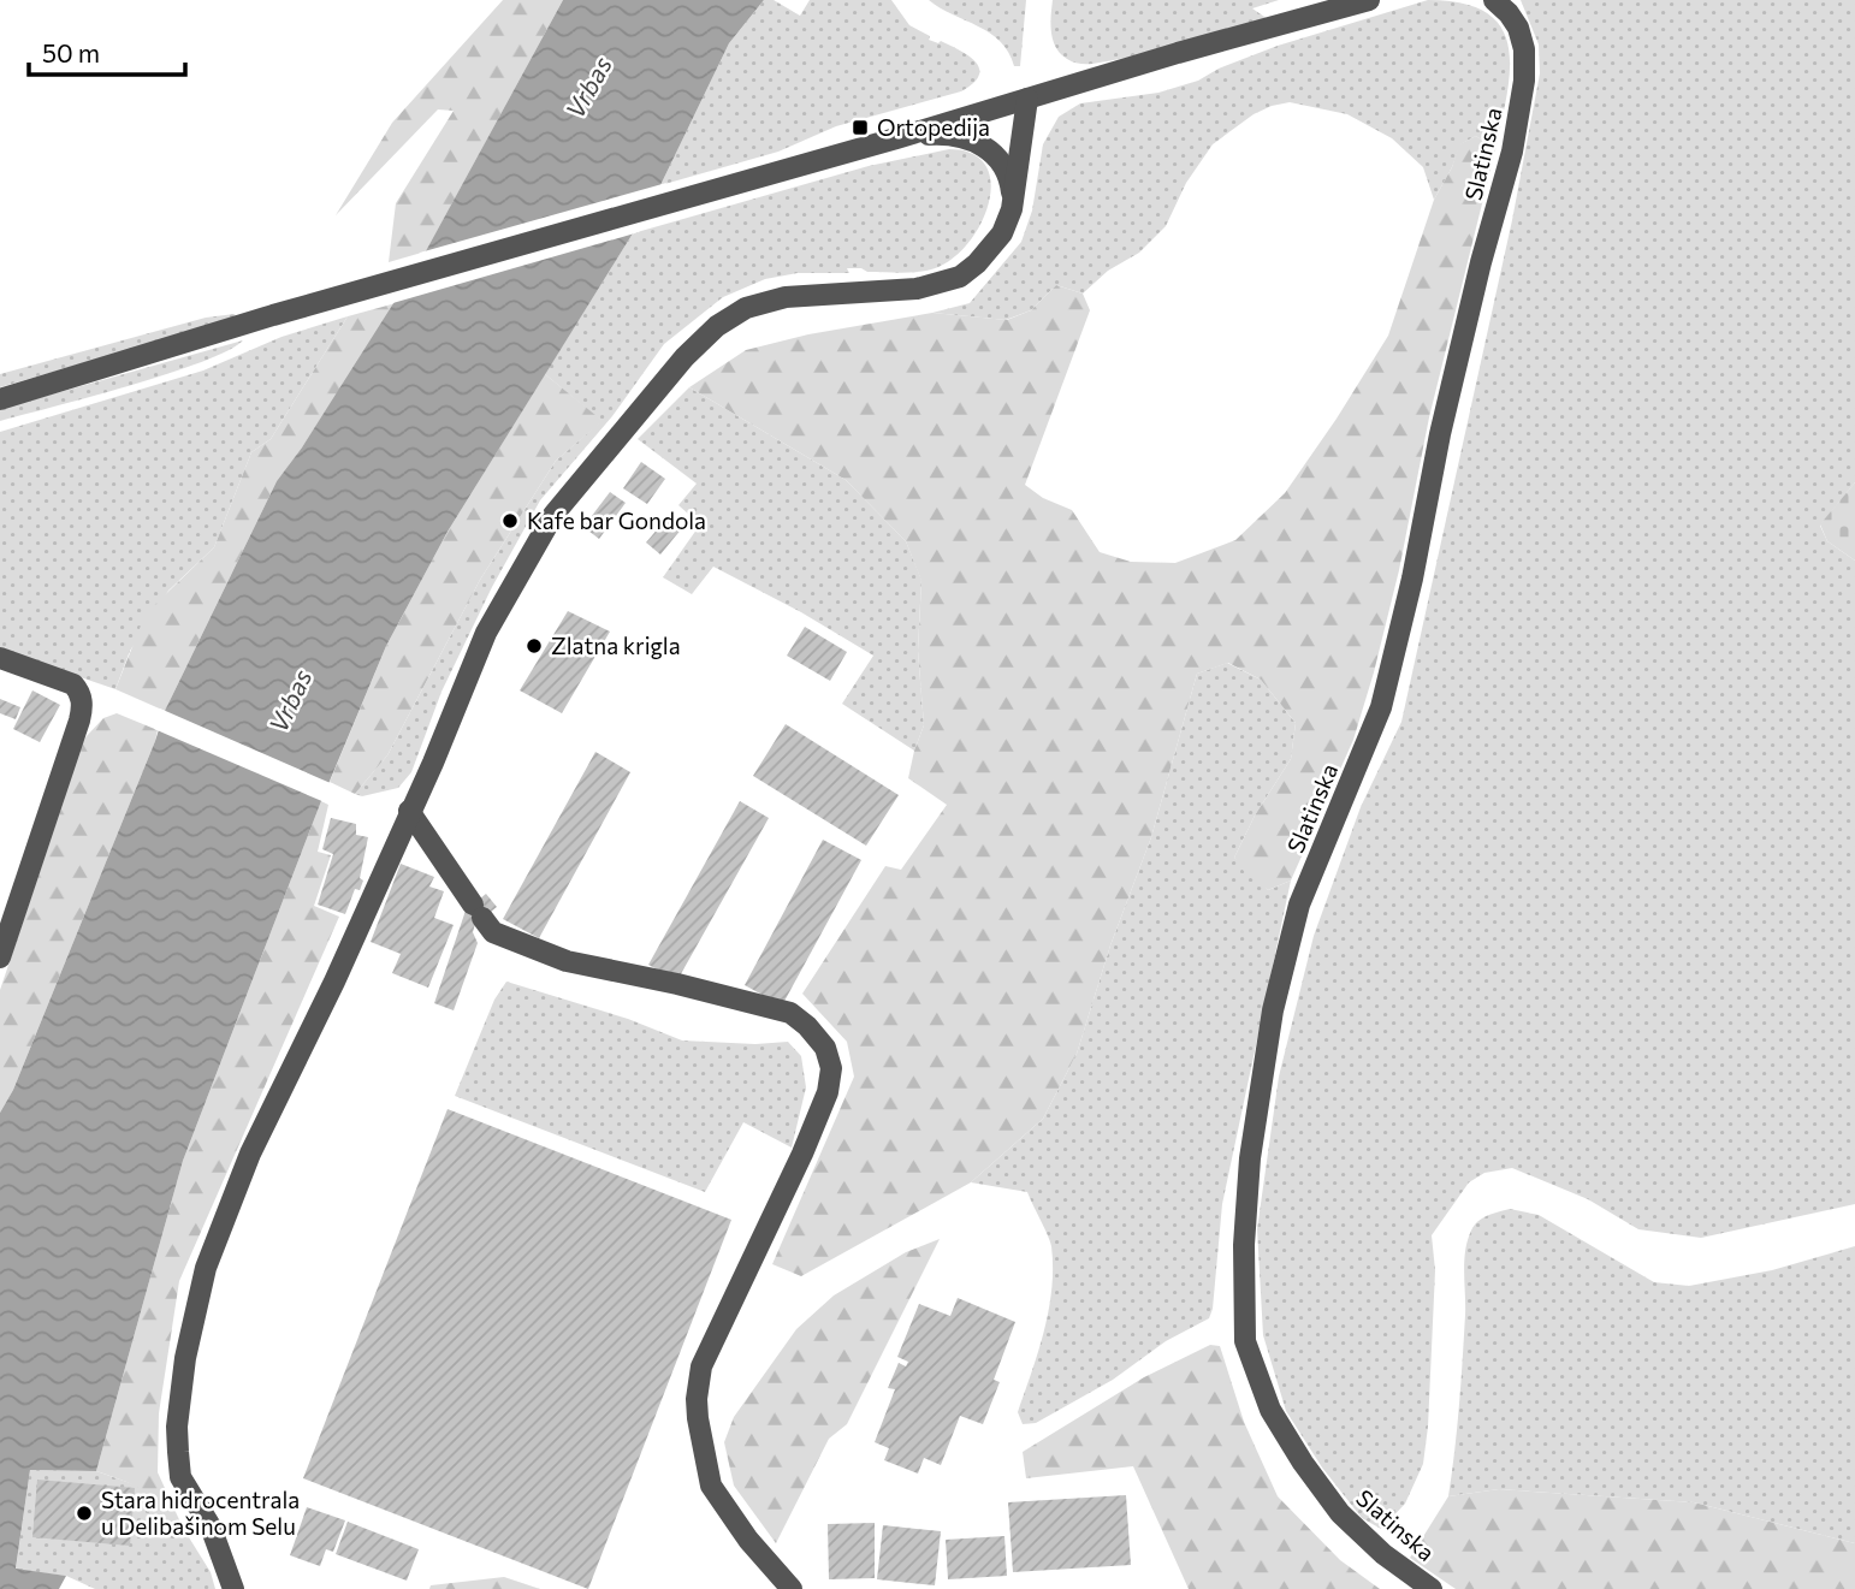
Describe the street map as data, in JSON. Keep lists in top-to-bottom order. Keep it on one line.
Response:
{"streets":{"street":["Slatinska"]},"water":["Vrbas"],"places":{"transit":["Ortopedija"],"other":["Kafe bar Gondola","Zlatna krigla","Stara hidrocentrala u Delibašinom Selu"]},"scale_bar":"50 m"}
